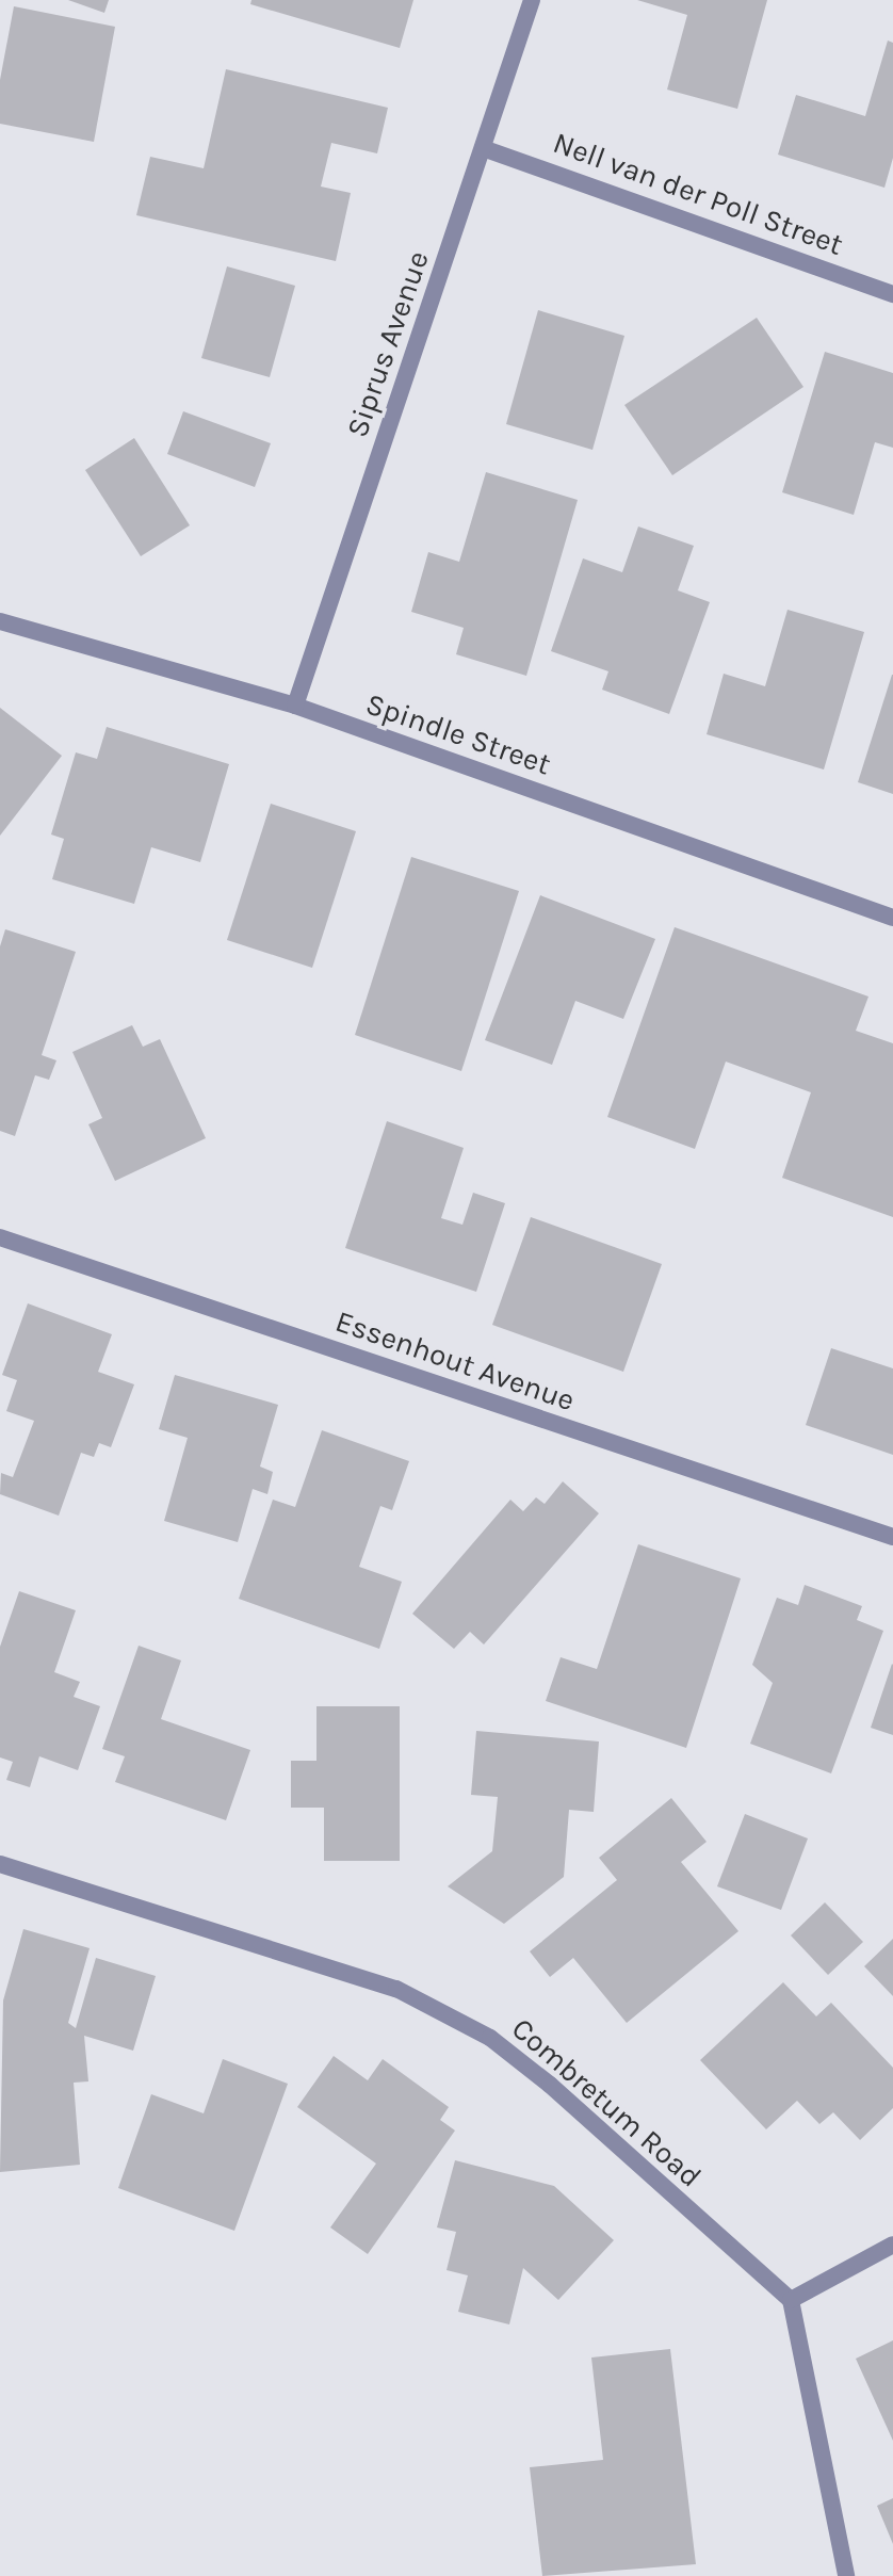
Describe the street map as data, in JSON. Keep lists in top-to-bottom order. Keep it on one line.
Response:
{"streets":{"street":["Nell van der Poll Street","Siprus Avenue","Spindle Street","Essenhout Avenue","Combretum Road"]},"crossings":[["Nell van der Poll Street","Siprus Avenue"],["Siprus Avenue","Spindle Street"]]}
